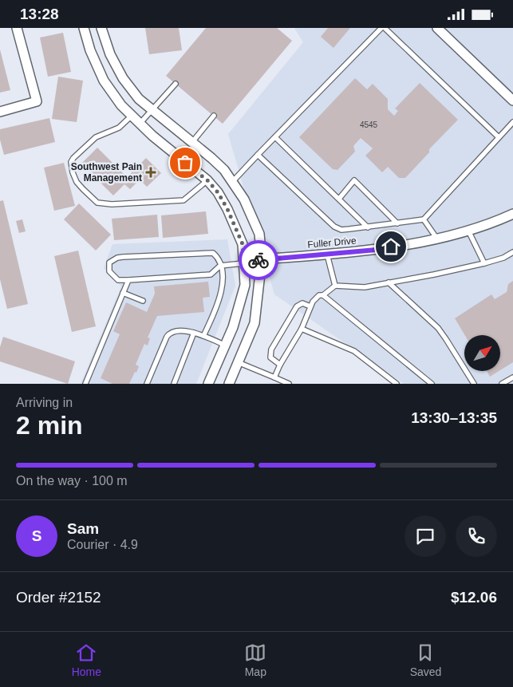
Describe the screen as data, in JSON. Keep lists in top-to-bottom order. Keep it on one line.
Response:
{"streets":{"street":["Fuller Drive"]},"places":{"health":["Southwest Pain Management"]},"house_numbers":["4545"],"north":"top right","page":{"status":"13:28","heading":["2 min","Arriving in","13:30–13:35"],"panel":["Sam","Courier · 4.9","Order #2152","$12.06"],"bar":"On the way · 100 m","round":"S","tabs":["Home","Map","Saved"]}}
